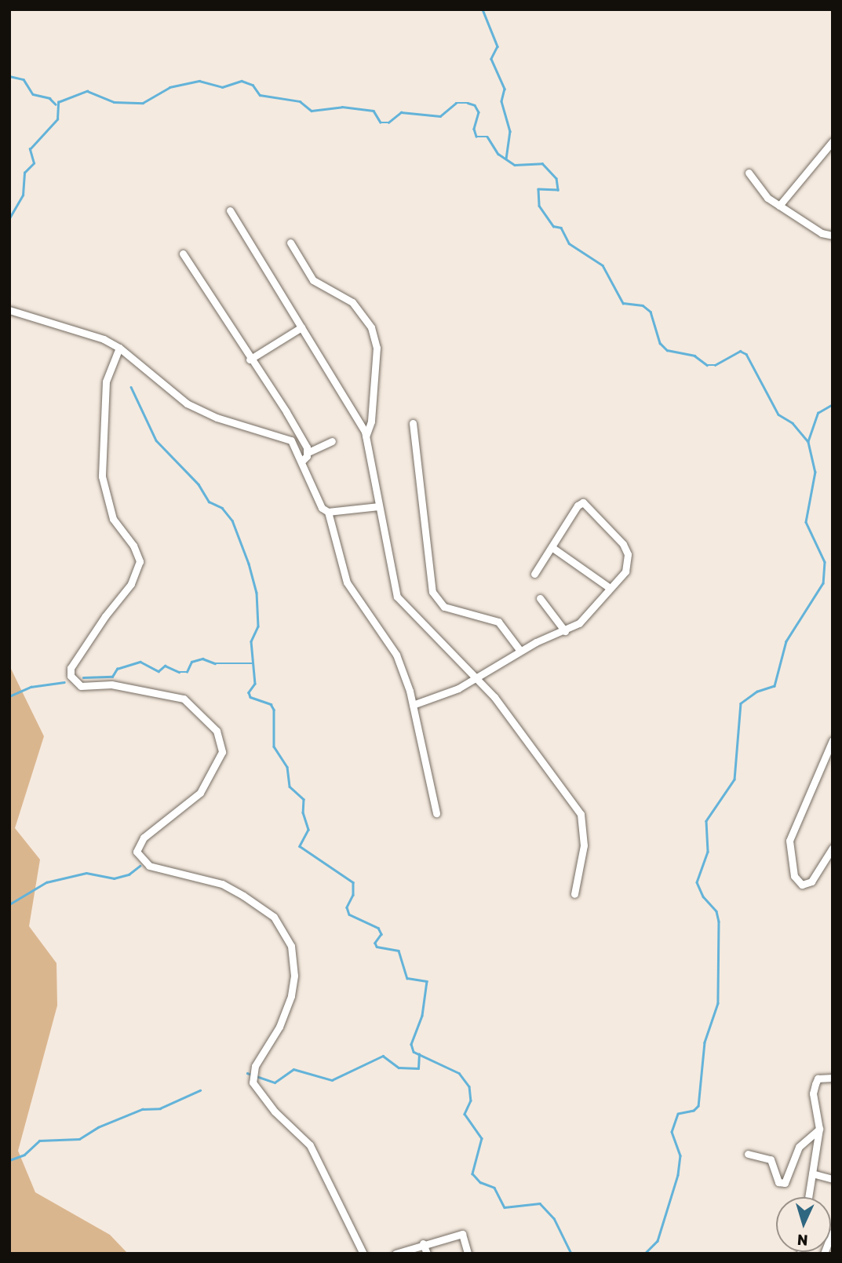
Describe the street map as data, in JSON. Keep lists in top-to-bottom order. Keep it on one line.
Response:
{"north":"bottom"}
